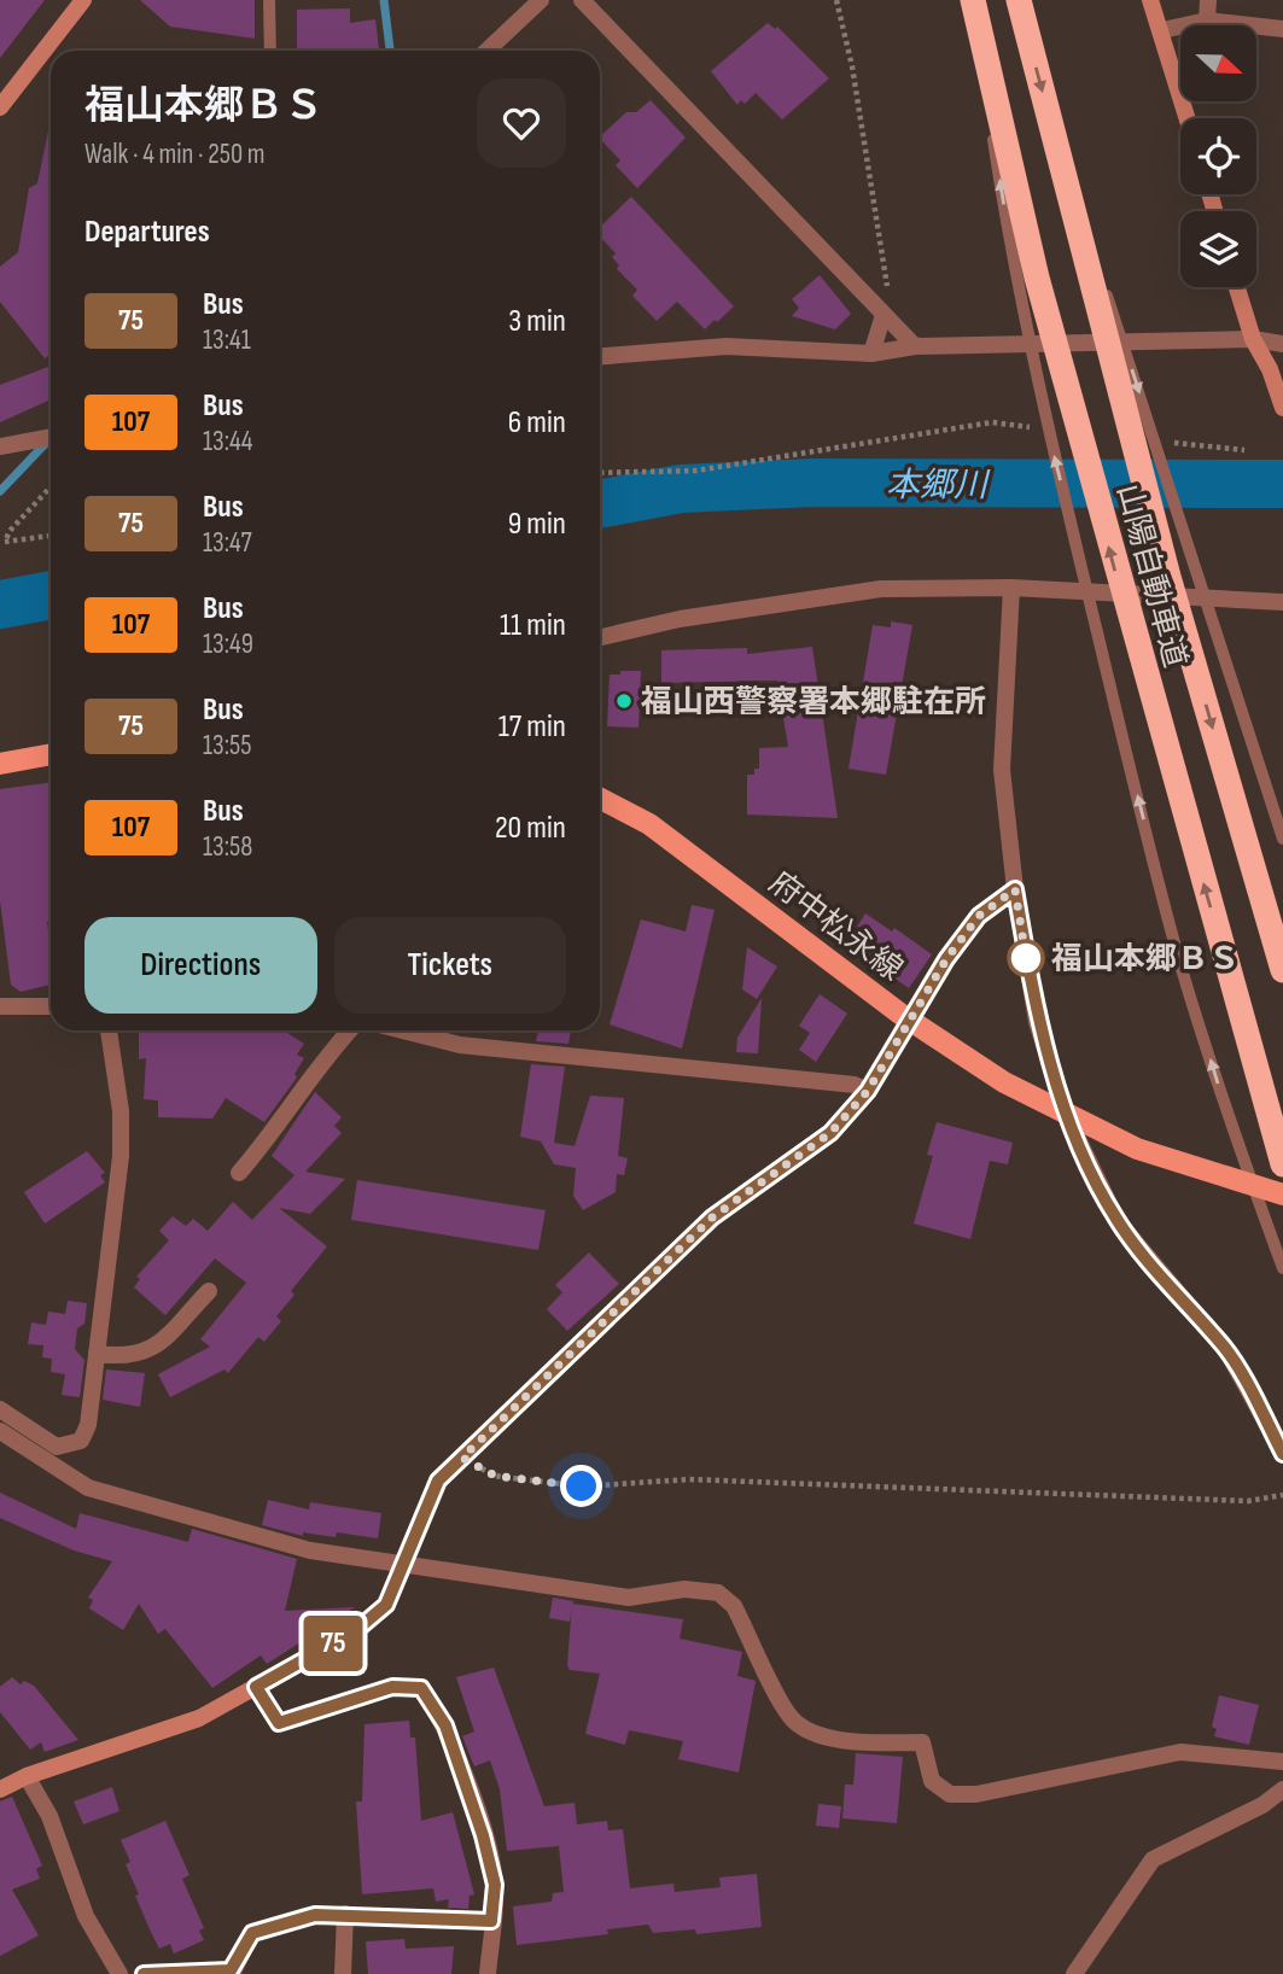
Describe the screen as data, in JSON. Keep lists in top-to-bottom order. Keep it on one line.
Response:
{"streets":{"highway":["山陽自動車道"],"main road":["府中松永線"]},"water":["本郷川"],"places":["福山西警察署本郷駐在所","福山本郷ＢＳ"],"lines":["bus line 75"],"north":"right","page":{"on_map":"75","heading":[["福山本郷ＢＳ","Walk · 4 min · 250 m"],"Departures"],"list":[{"mark":"75","name":"Bus","note":"13:41","value":"3 min"},{"mark":"107","name":"Bus","note":"13:44","value":"6 min"},{"mark":"75","name":"Bus","note":"13:47","value":"9 min"},{"mark":"107","name":"Bus","note":"13:49","value":"11 min"},{"mark":"75","name":"Bus","note":"13:55","value":"17 min"},{"mark":"107","name":"Bus","note":"13:58","value":"20 min"}],"buttons":["Directions","Tickets"]}}
